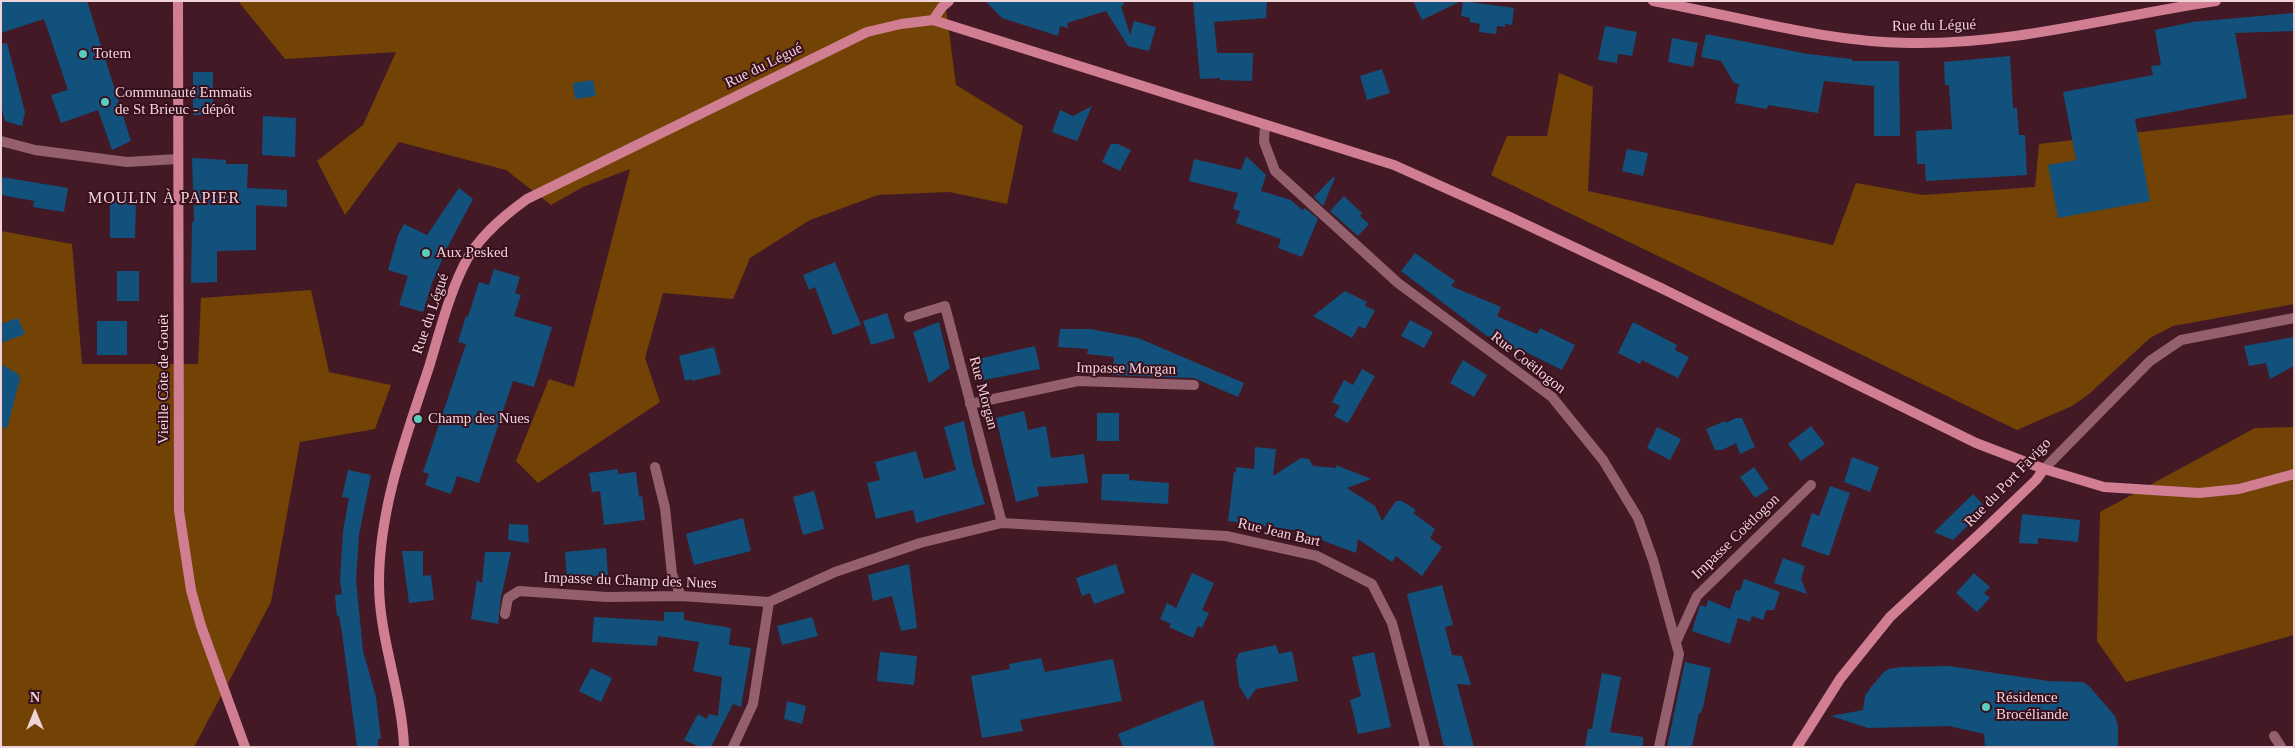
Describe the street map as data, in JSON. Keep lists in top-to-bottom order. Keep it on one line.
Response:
{"streets":{"street":["Rue du Légué","Rue Coëtlogon","Impasse Morgan","Vieille Côte de Gouët","Rue Morgan","Rue du Port Favigo","Rue Jean Bart","Impasse Coëtlogon","Impasse du Champ des Nues"]},"crossings":[["Rue Coëtlogon","Impasse Coëtlogon"],["Impasse Morgan","Rue Morgan"],["Rue Morgan","Rue Jean Bart"],["Rue Jean Bart","Impasse du Champ des Nues"]],"districts":["MOULIN À PAPIER"],"places":["Totem","Communauté Emmaüs de St Brieuc - dépôt","Aux Pesked","Champ des Nues","Résidence Brocéliande"],"north":"top"}
